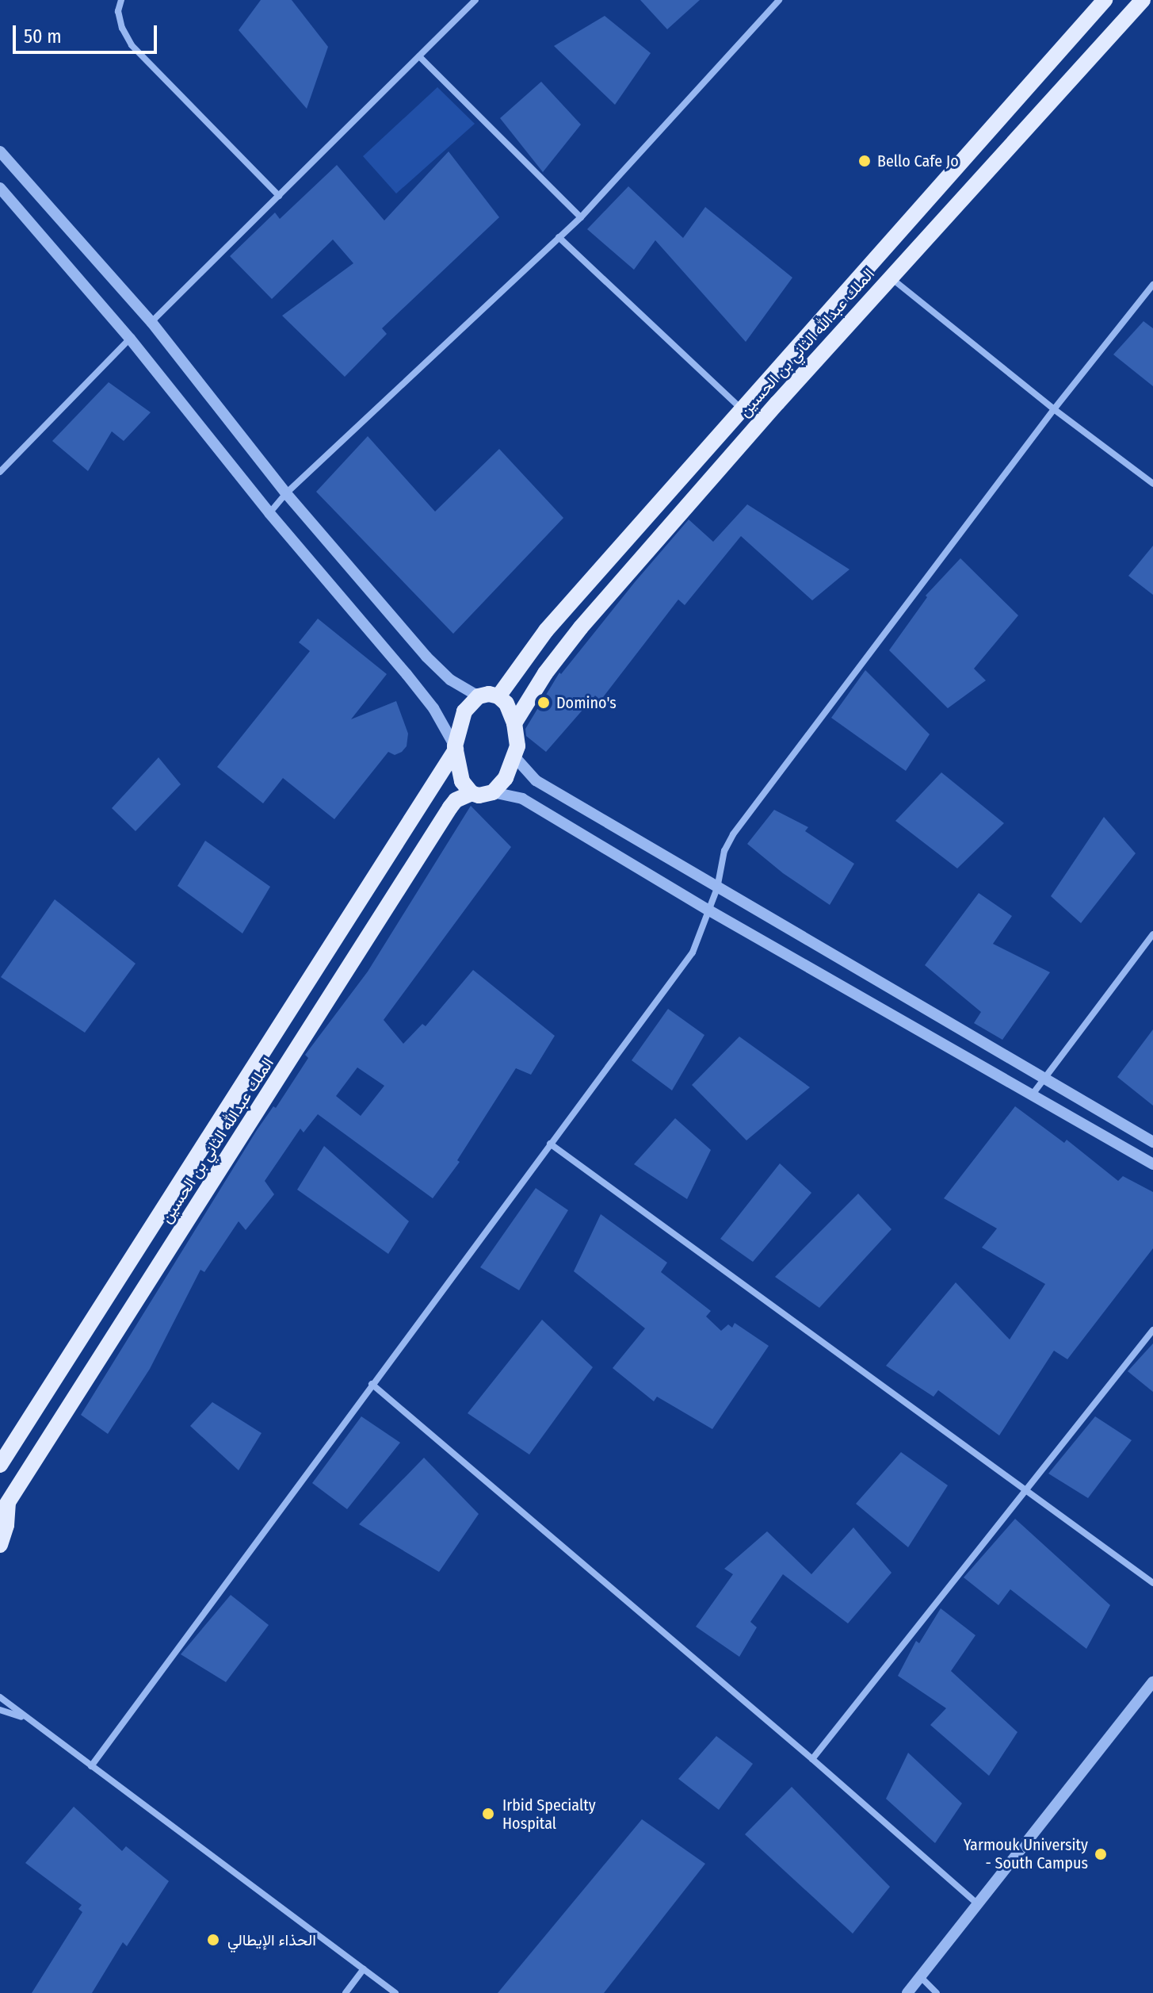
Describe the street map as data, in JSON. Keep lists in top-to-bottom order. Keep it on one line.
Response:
{"streets":{"main road":["الملك عبدالله الثاني بن الحسين"]},"places":["Bello Cafe Jo","Domino's","Irbid Specialty Hospital","Yarmouk University - South Campus","الحذاء الإيطالي"],"scale_bar":"50 m"}
